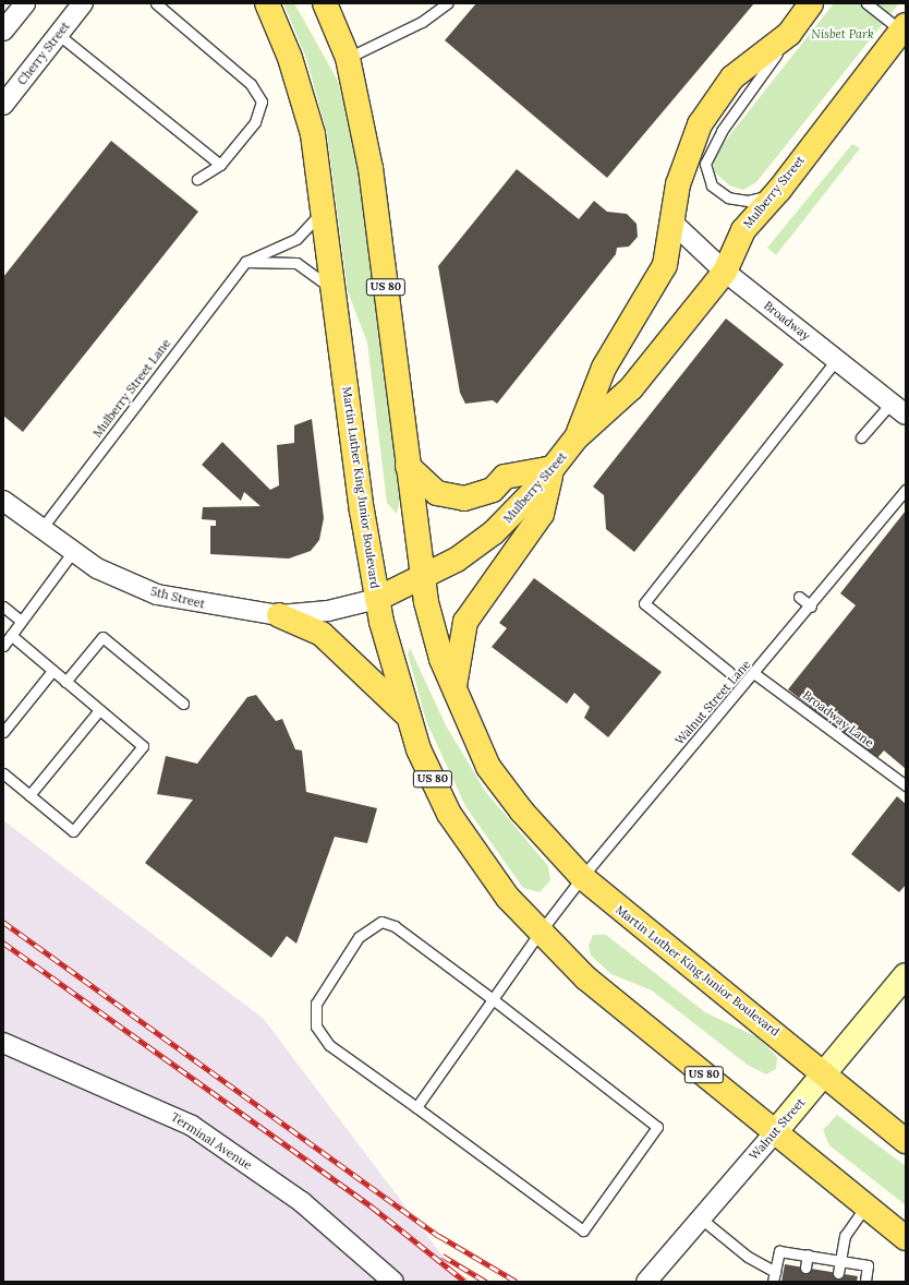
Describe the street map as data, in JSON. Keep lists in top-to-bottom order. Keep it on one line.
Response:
{"streets":{"main road":["Mulberry Street","US 80","Martin Luther King Junior Boulevard"],"street":["Cherry Street","Broadway","5th Street","Walnut Street","Terminal Avenue"],"lane":["Mulberry Street Lane","Walnut Street Lane","Broadway Lane"]},"crossings":[["Mulberry Street","Broadway"],["Mulberry Street","Martin Luther King Junior Boulevard"],["Mulberry Street","5th Street"],["Mulberry Street Lane","Martin Luther King Junior Boulevard"],["Mulberry Street Lane","5th Street"],["Martin Luther King Junior Boulevard","5th Street"],["Martin Luther King Junior Boulevard","Walnut Street Lane"],["Martin Luther King Junior Boulevard","Walnut Street"],["Walnut Street Lane","Broadway Lane"]],"parks":["Nisbet Park"]}
